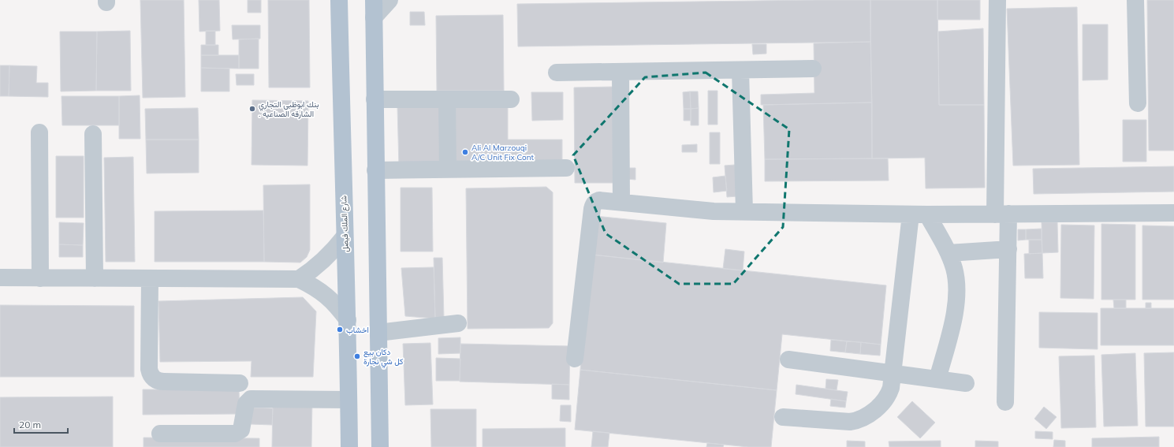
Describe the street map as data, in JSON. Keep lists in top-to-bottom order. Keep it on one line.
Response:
{"streets":{"main road":["شارع الملك فيصل"]},"places":["بنك ابوظبي التجاري . الشارقه الصناعيه","Ali Al Marzouqi A/C Unit Fix Cont","اخشاب","دكان بيع كل شي نجارة"],"scale_bar":"20 m"}
